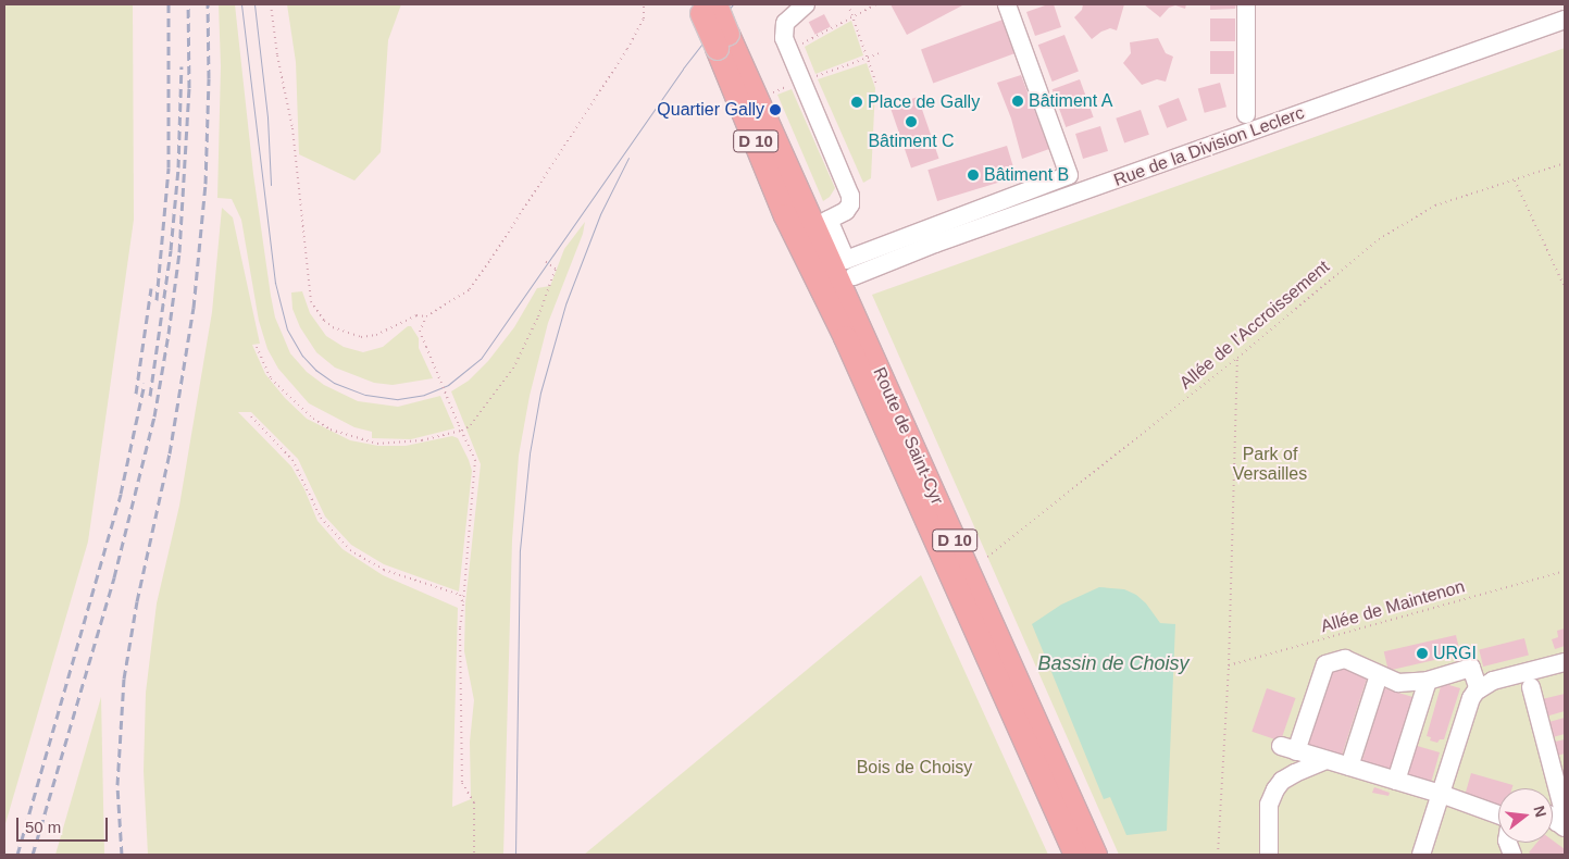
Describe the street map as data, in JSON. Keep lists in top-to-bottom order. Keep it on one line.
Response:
{"streets":{"main road":["D 10","Route de Saint-Cyr"],"street":["Rue de la Division Leclerc"],"path":["Allée de l'Accroissement","Allée de Maintenon"]},"crossings":[["D 10","Route de Saint-Cyr"]],"water":["Bassin de Choisy"],"parks":["Park of Versailles","Bois de Choisy"],"places":["Bâtiment A","Place de Gally","Quartier Gally","Bâtiment C","Bâtiment B","URGI"],"scale_bar":"50 m","north":"right"}
